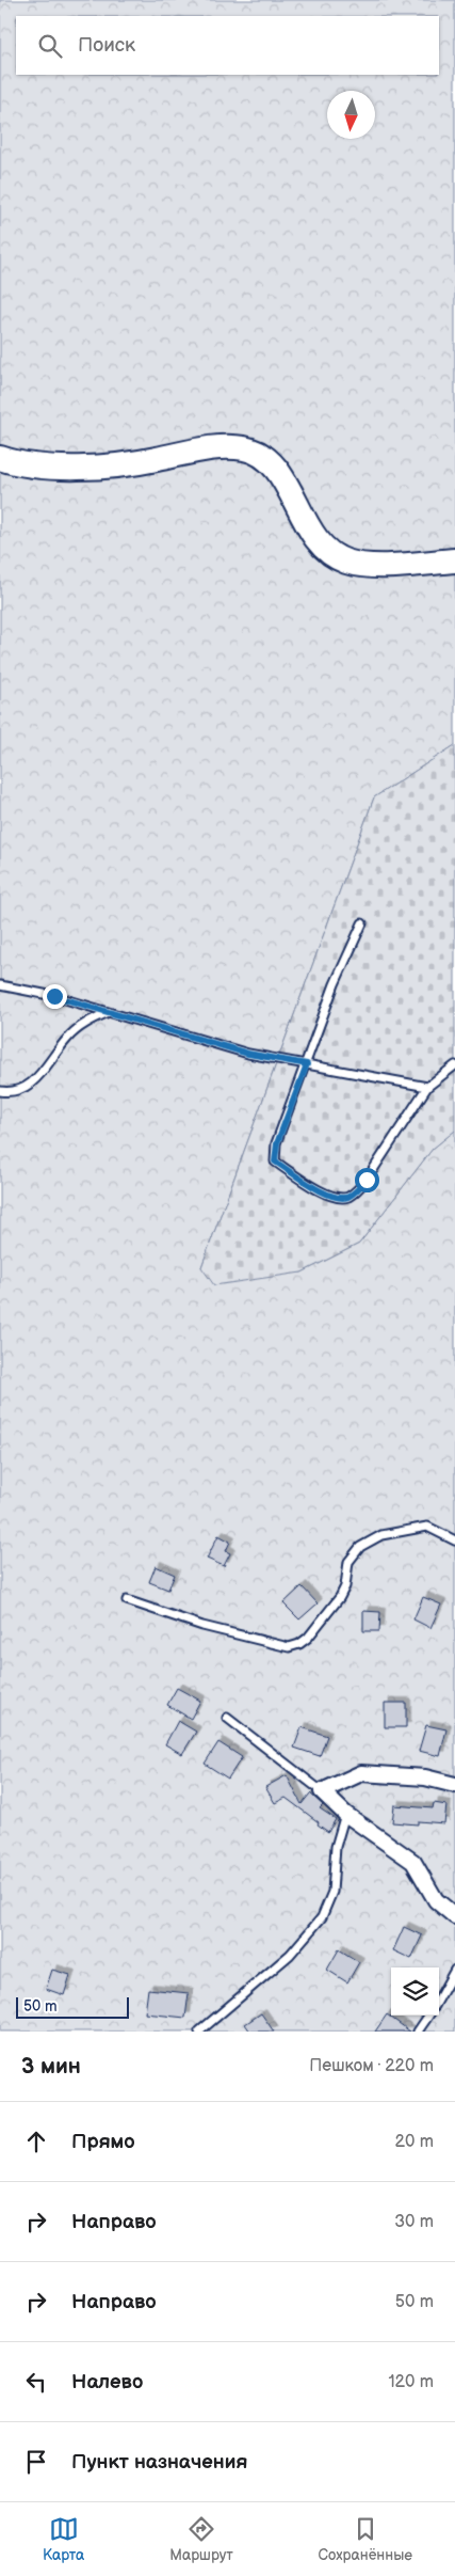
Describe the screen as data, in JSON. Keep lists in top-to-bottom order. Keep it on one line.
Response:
{"scale_bar":"50 m","north":"bottom","page":{"search":"Поиск","scale":"50 m","heading":["3 мин","Пешком · 220 m"],"list":[["Прямо","20 m"],["Направо","30 m"],["Направо","50 m"],["Налево","120 m"],"Пункт назначения"],"nav":["Карта","Маршрут","Сохранённые"]}}
